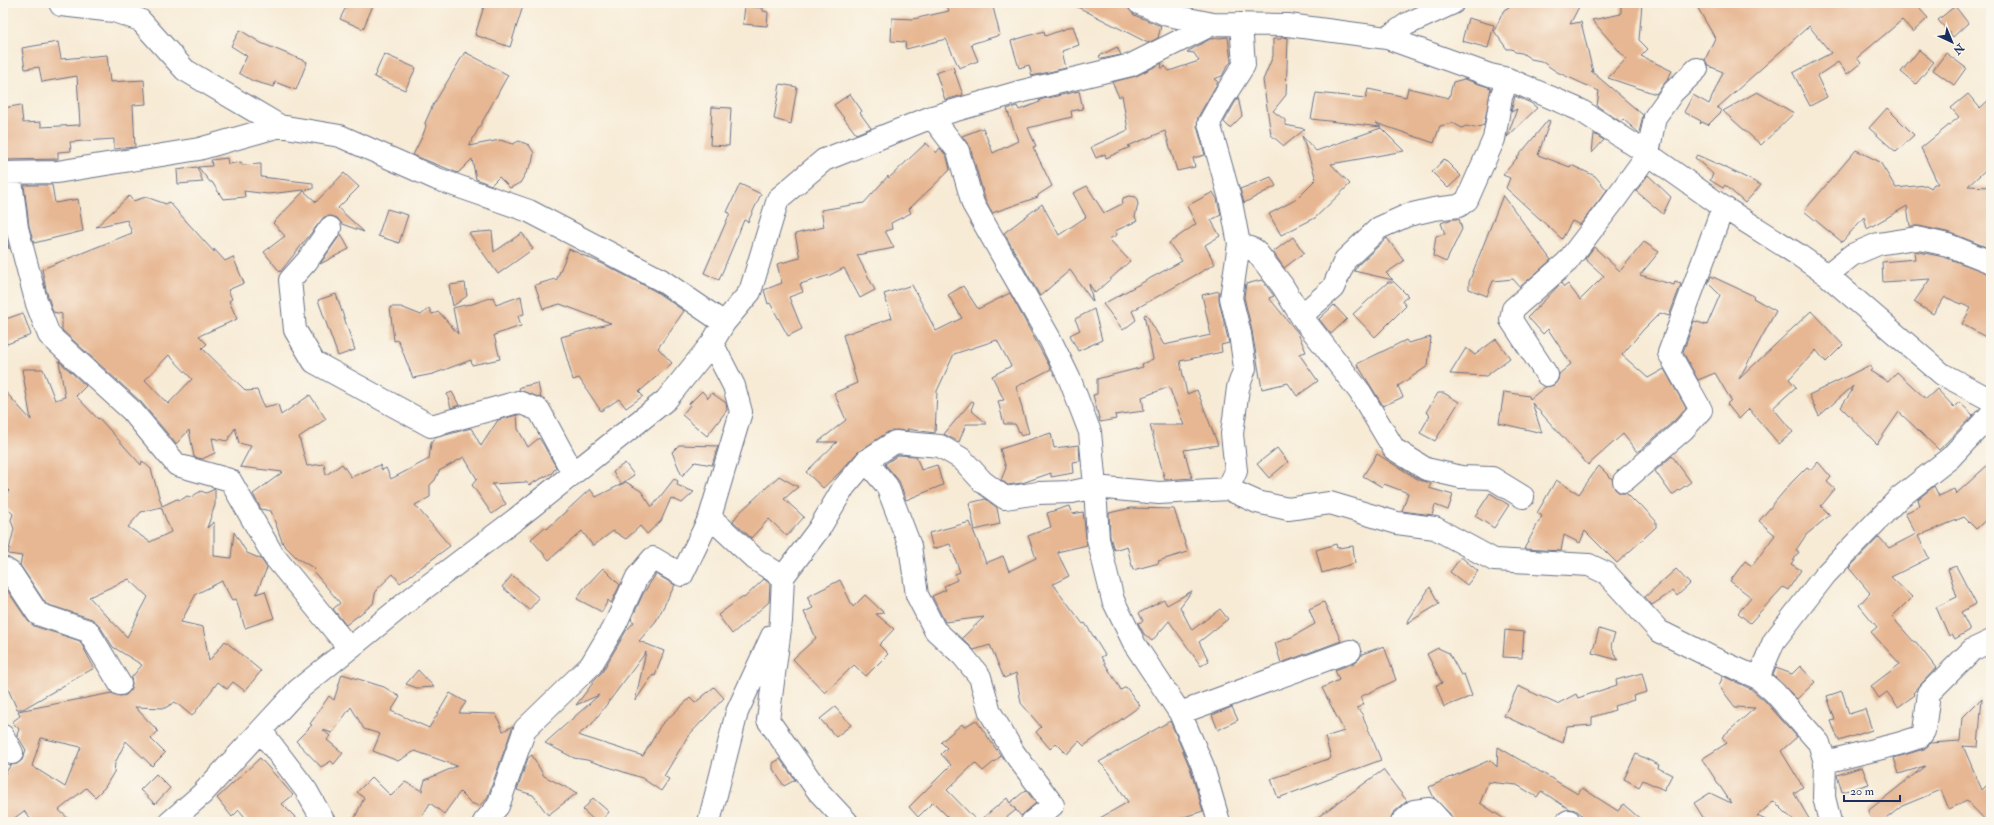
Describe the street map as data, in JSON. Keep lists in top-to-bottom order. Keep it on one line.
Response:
{"scale_bar":"20 m","north":"bottom right"}
